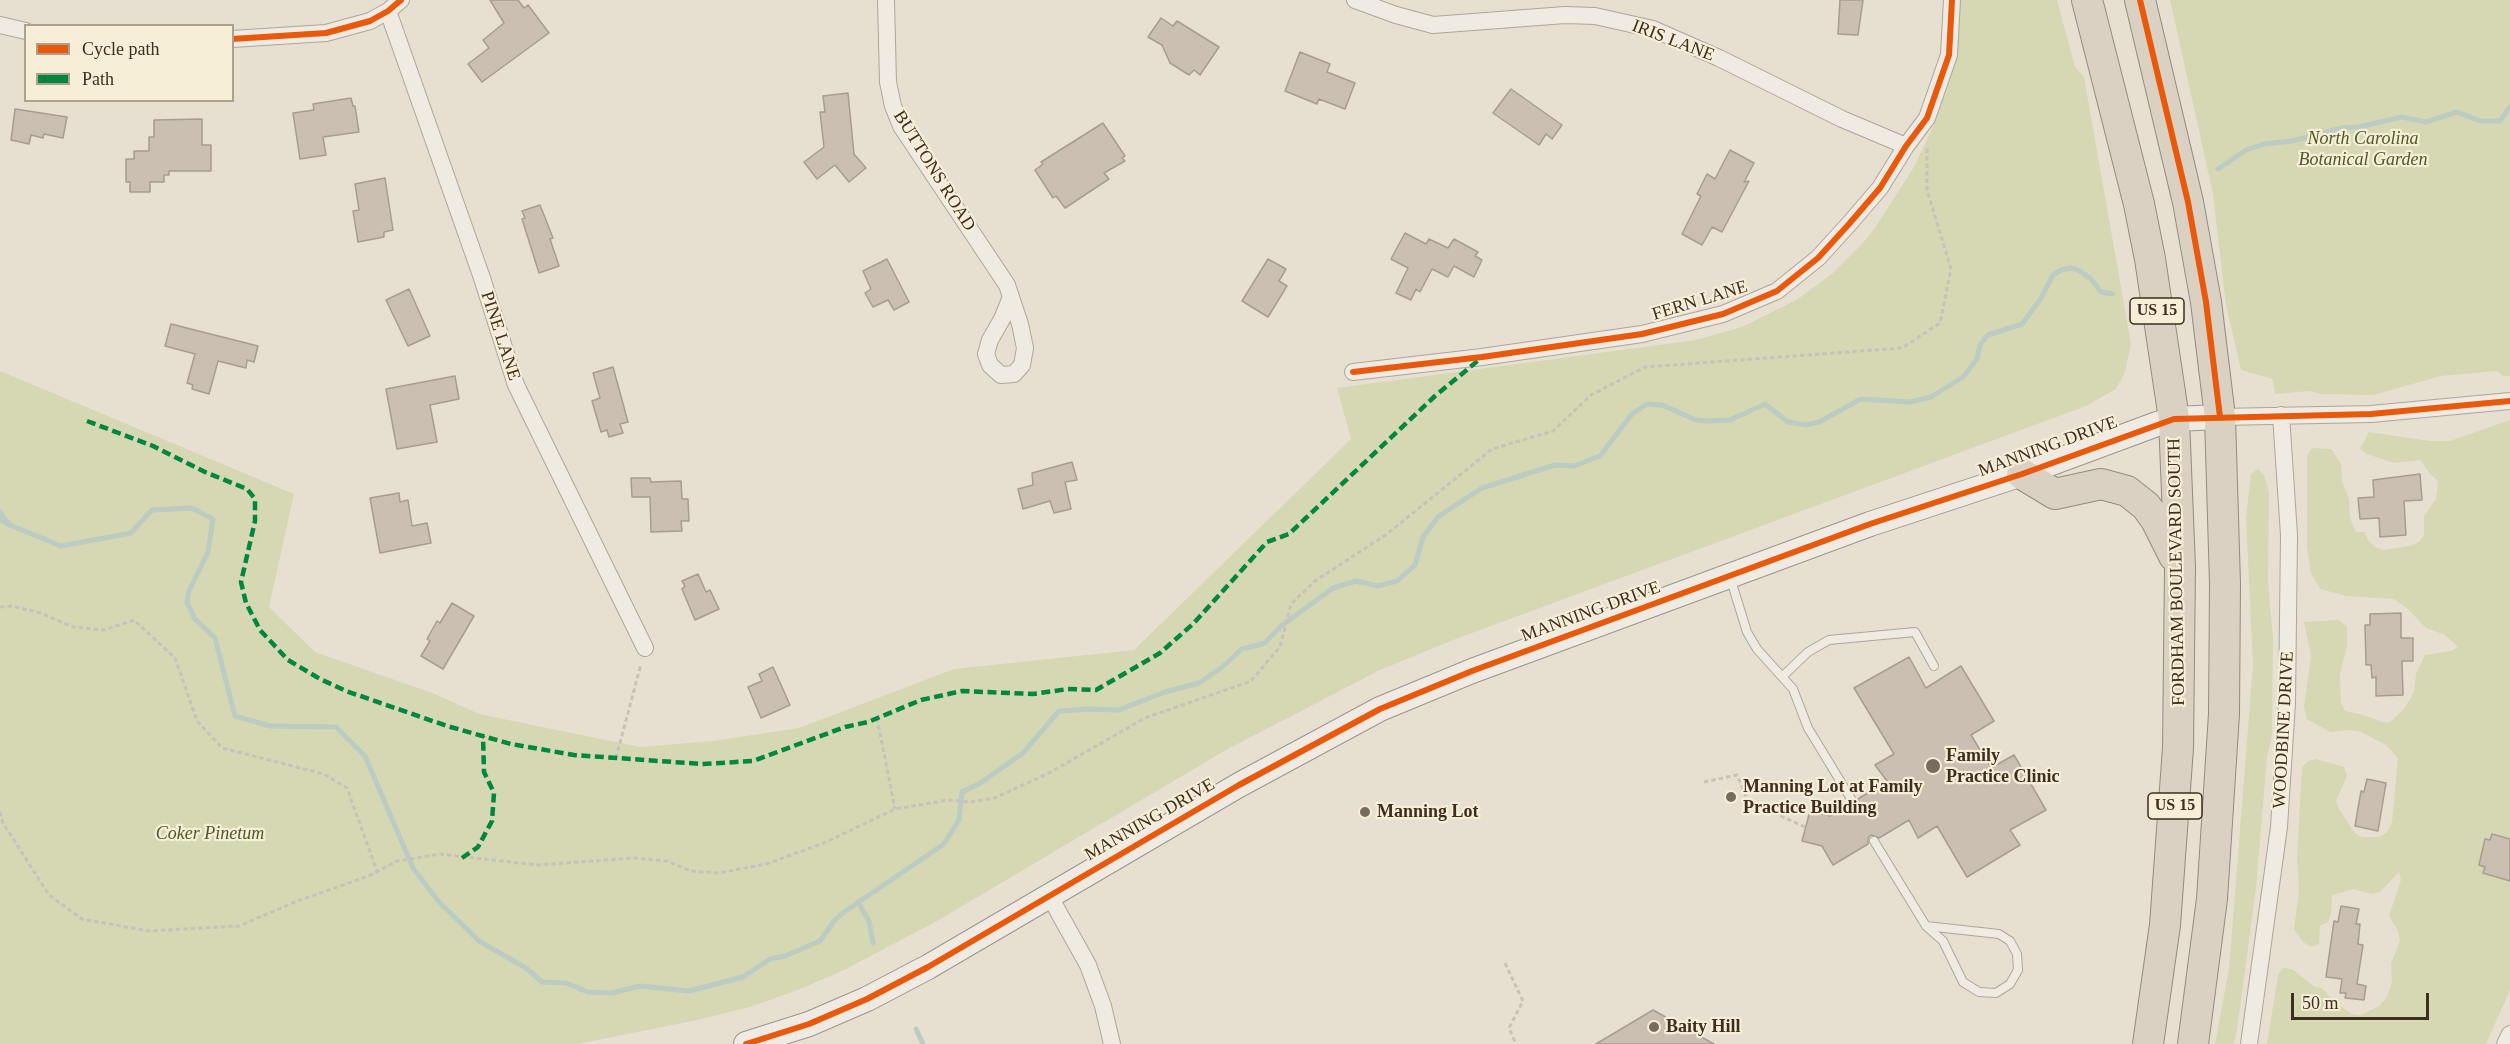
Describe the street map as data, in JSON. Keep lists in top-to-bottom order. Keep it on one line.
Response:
{"streets":{"highway":["US 15","FORDHAM BOULEVARD SOUTH"],"street":["IRIS LANE","BUTTONS ROAD","FERN LANE","PINE LANE","MANNING DRIVE","WOODBINE DRIVE"]},"crossings":[["IRIS LANE","FERN LANE"],["US 15","MANNING DRIVE"],["MANNING DRIVE","FORDHAM BOULEVARD SOUTH"],["MANNING DRIVE","WOODBINE DRIVE"]],"parks":["North Carolina Botanical Garden","Coker Pinetum"],"places":["Family Practice Clinic","Manning Lot at Family Practice Building","Manning Lot","Baity Hill"],"legend":["Cycle path","Path"],"scale_bar":"50 m"}
